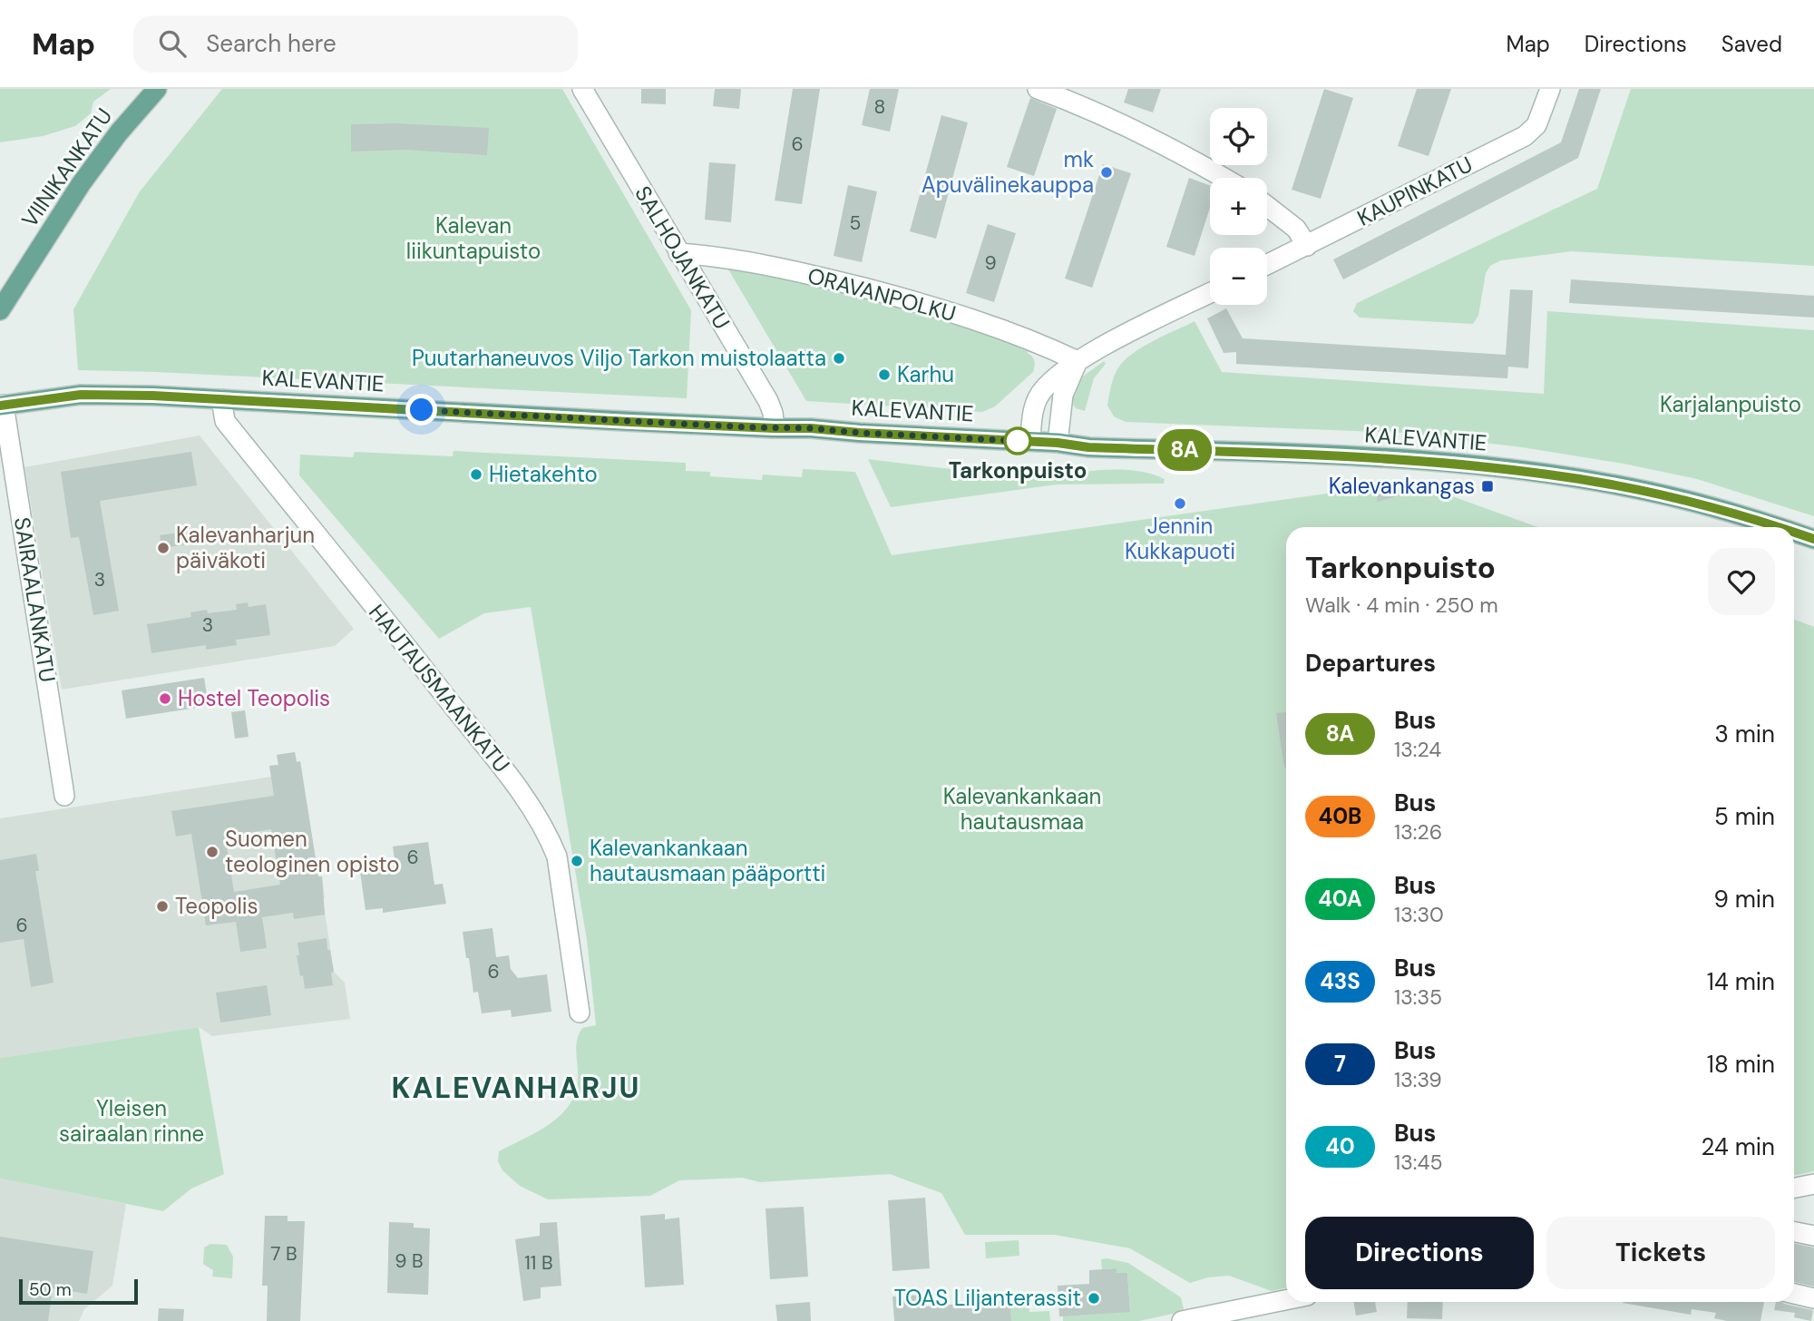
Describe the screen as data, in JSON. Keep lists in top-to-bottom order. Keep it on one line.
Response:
{"streets":{"main road":["VIINIKANKATU","KALEVANTIE"],"street":["KAUPINKATU","SALHOJANKATU","ORAVANPOLKU","SAIRAALANKATU","HAUTAUSMAANKATU"]},"crossings":[["SALHOJANKATU","ORAVANPOLKU"],["SALHOJANKATU","KALEVANTIE"],["KALEVANTIE","SAIRAALANKATU"],["KALEVANTIE","HAUTAUSMAANKATU"]],"districts":["KALEVANHARJU"],"parks":["Kalevan liikuntapuisto","Karjalanpuisto","Kalevankankaan hautausmaa","Yleisen sairaalan rinne"],"places":{"other":["mk Apuvälinekauppa","Puutarhaneuvos Viljo Tarkon muistolaatta","Karhu","Tarkonpuisto","Hietakehto","Jennin Kukkapuoti","Kalevanharjun päiväkoti","Hostel Teopolis","Suomen teologinen opisto","Kalevankankaan hautausmaan pääportti","Teopolis","TOAS Liljanterassit"],"transit":["Kalevankangas"]},"lines":["bus line 8A"],"house_numbers":["8","6","5","9","3","3","6","6","6","7 B","9 B","11 B"],"scale_bar":"50 m","page":{"header":"Map","search":"Search here","nav":["Map","Directions","Saved"],"on_map":"8A","map_buttons":["+","−"],"heading":[["Tarkonpuisto","Walk · 4 min · 250 m"],"Departures"],"list":[{"mark":"8A","name":"Bus","note":"13:24","value":"3 min"},{"mark":"40B","name":"Bus","note":"13:26","value":"5 min"},{"mark":"40A","name":"Bus","note":"13:30","value":"9 min"},{"mark":"43S","name":"Bus","note":"13:35","value":"14 min"},{"mark":"7","name":"Bus","note":"13:39","value":"18 min"},{"mark":"40","name":"Bus","note":"13:45","value":"24 min"}],"buttons":["Directions","Tickets"],"scale":"50 m"}}
